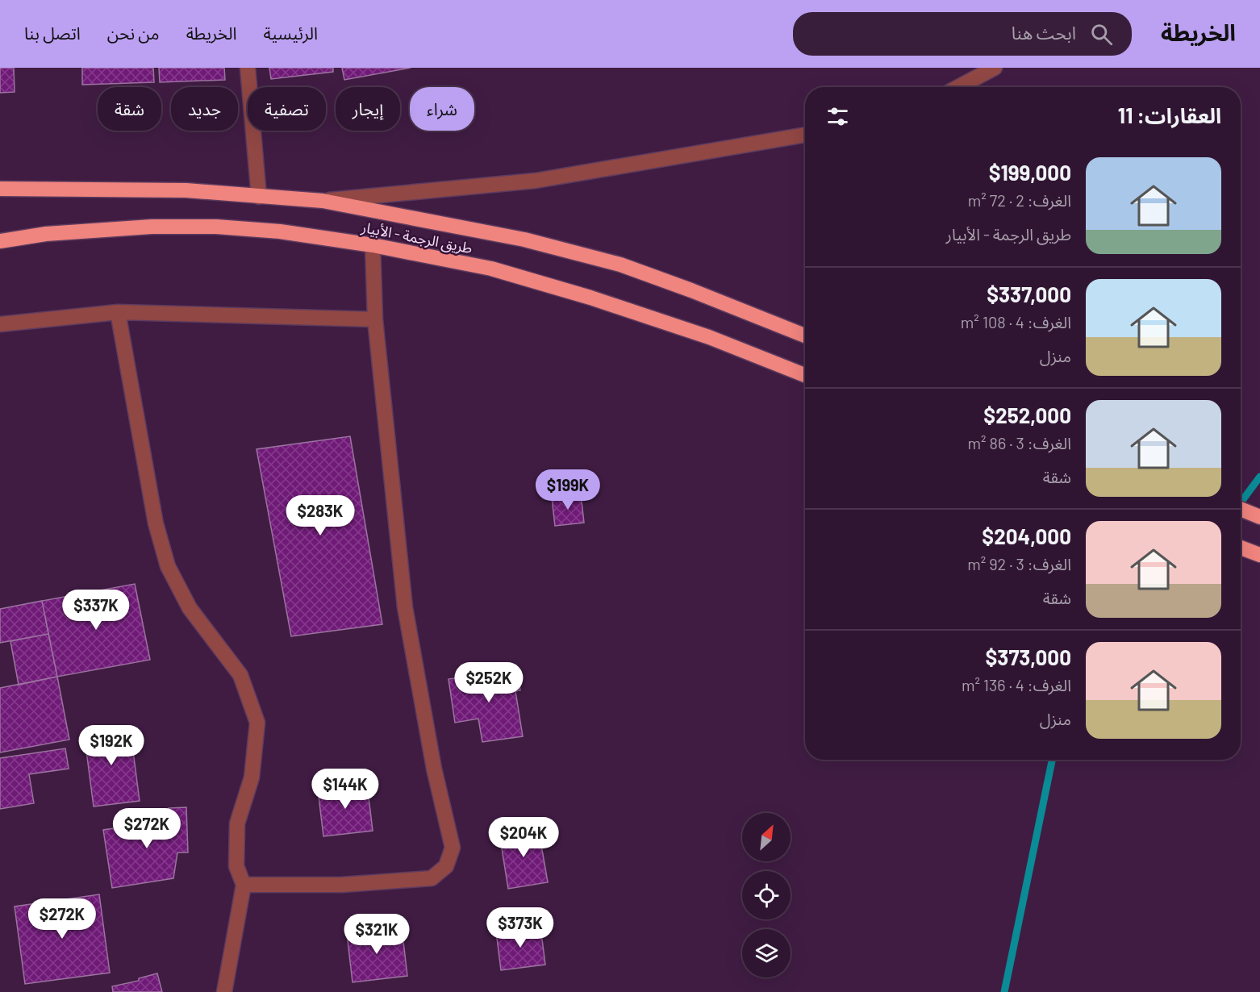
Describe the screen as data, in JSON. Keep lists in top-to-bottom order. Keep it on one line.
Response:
{"streets":{"highway":["طريق الرجمة - الأبيار"]},"north":"top right","page":{"header":"الخريطة","search":"ابحث هنا","nav":["الرئيسية","الخريطة","من نحن","اتصل بنا"],"chip":["شراء","إيجار","تصفية","جديد","شقة"],"heading":"العقارات: 11","list":[{"name":"$199,000","note":"الغرف: 2 · 72 m² · طريق الرجمة - الأبيار"},{"name":"$337,000","note":"الغرف: 4 · 108 m² · منزل"},{"name":"$252,000","note":"الغرف: 3 · 86 m² · شقة"},{"name":"$204,000","note":"الغرف: 3 · 92 m² · شقة"},{"name":"$373,000","note":"الغرف: 4 · 136 m² · منزل"}],"price":["$199K","$283K","$337K","$252K","$192K","$144K","$272K","$204K","$272K","$373K","$321K"]}}
